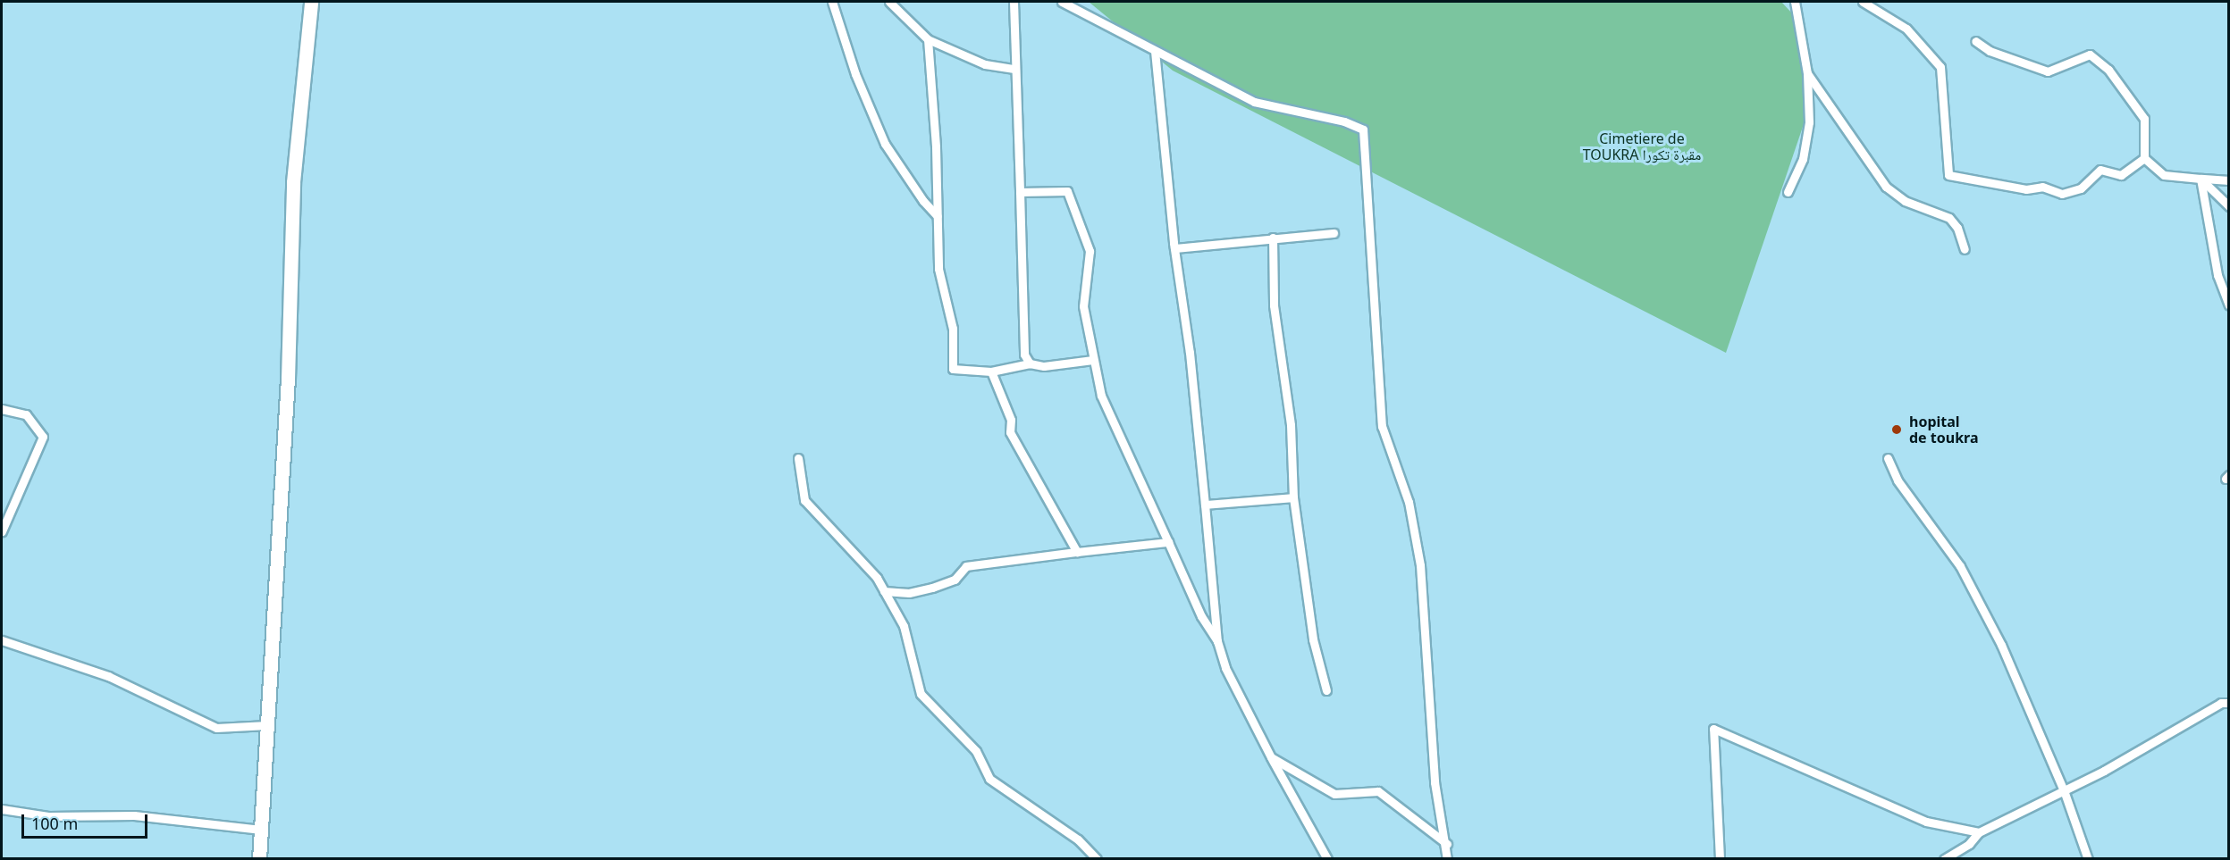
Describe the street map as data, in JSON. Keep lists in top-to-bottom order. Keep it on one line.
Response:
{"parks":["Cimetiere de TOUKRA مقبرة تكورا"],"places":["hopital de toukra"],"scale_bar":"100 m"}
